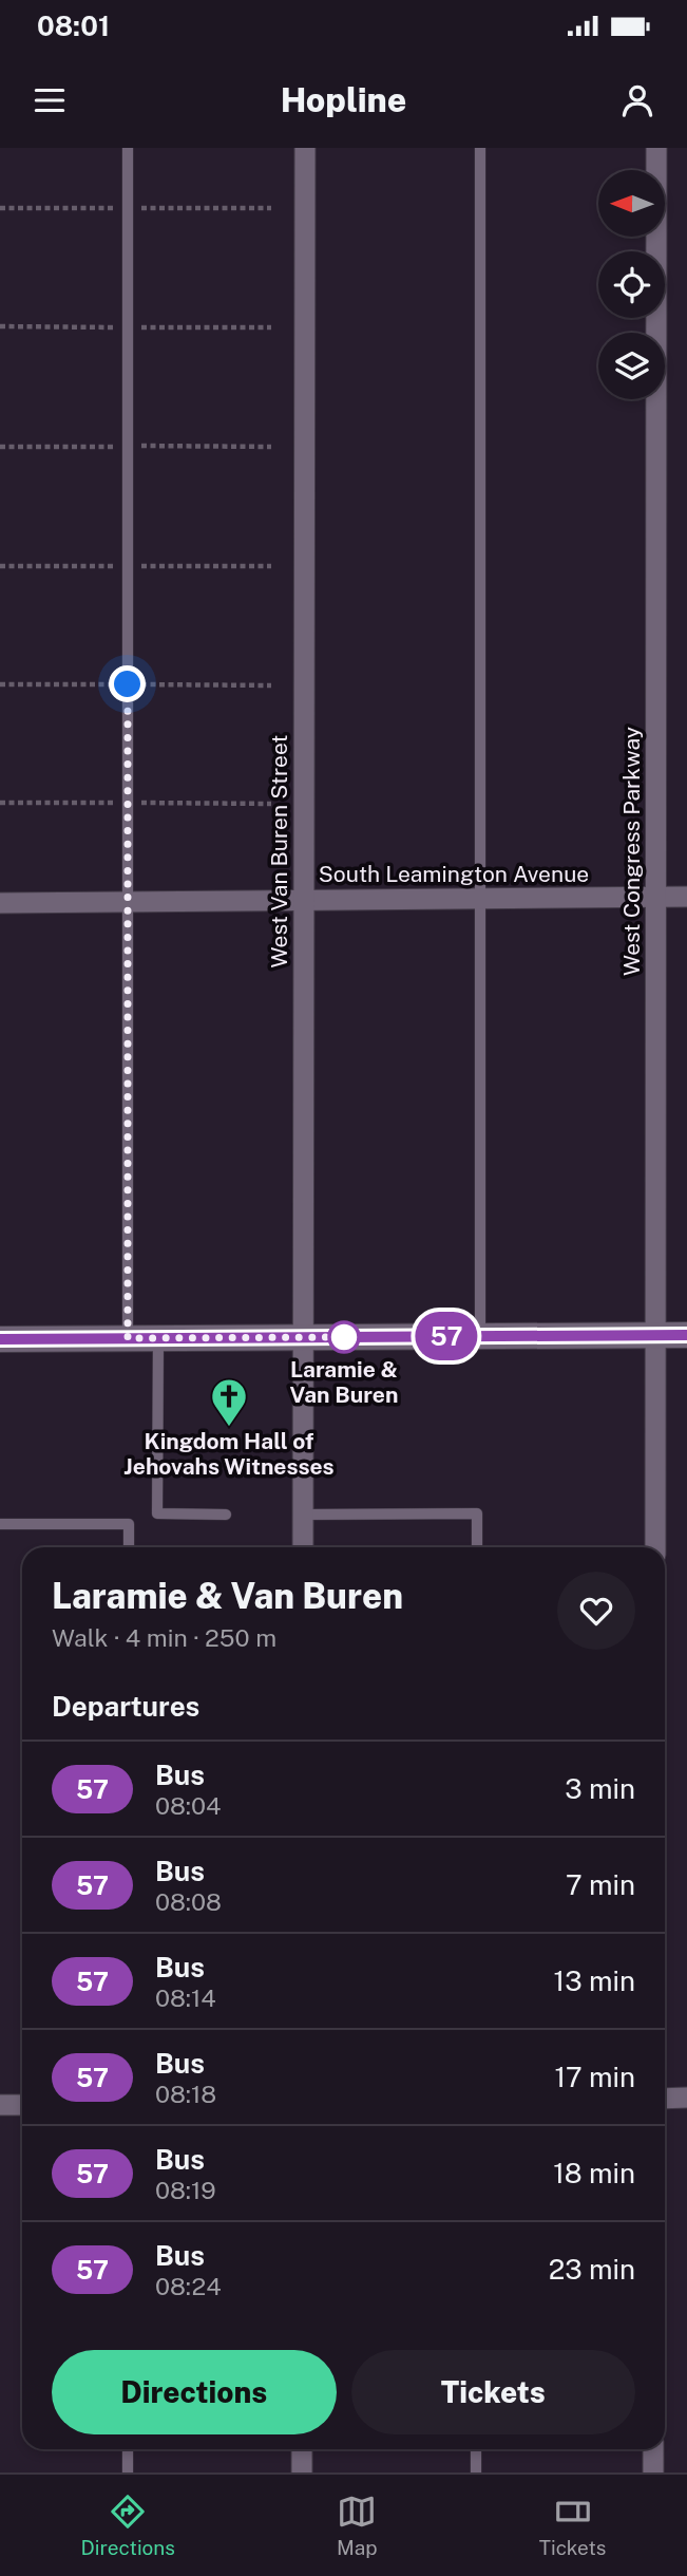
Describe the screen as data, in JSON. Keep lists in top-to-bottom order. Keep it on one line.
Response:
{"streets":{"street":["West Van Buren Street","West Congress Parkway","South Leamington Avenue"]},"crossings":[["West Van Buren Street","South Leamington Avenue"],["West Congress Parkway","South Leamington Avenue"]],"places":{"other":["Laramie & Van Buren"],"church":["Kingdom Hall of Jehovahs Witnesses"]},"lines":["bus line 57"],"north":"left","page":{"status":"08:01","header":"Hopline","on_map":"57","heading":[["Laramie & Van Buren","Walk · 4 min · 250 m"],"Departures"],"list":[{"mark":"57","name":"Bus","note":"08:04","value":"3 min"},{"mark":"57","name":"Bus","note":"08:08","value":"7 min"},{"mark":"57","name":"Bus","note":"08:14","value":"13 min"},{"mark":"57","name":"Bus","note":"08:18","value":"17 min"},{"mark":"57","name":"Bus","note":"08:19","value":"18 min"},{"mark":"57","name":"Bus","note":"08:24","value":"23 min"}],"buttons":["Directions","Tickets"],"tabs":["Directions","Map","Tickets"]}}
